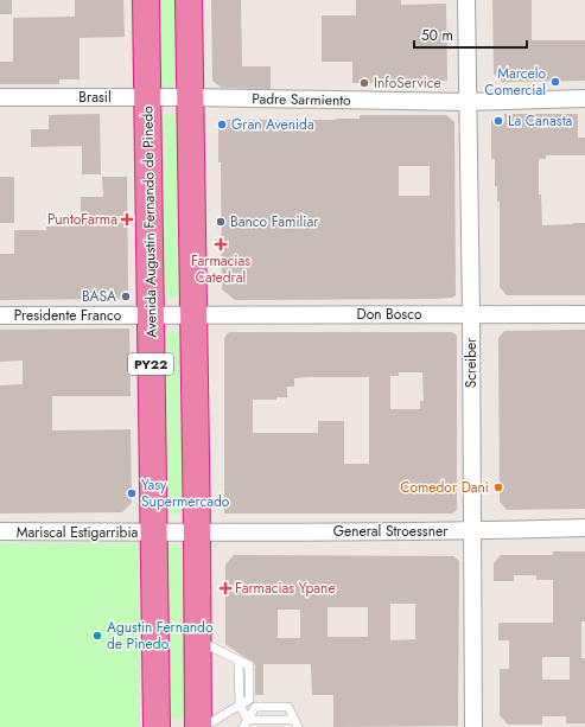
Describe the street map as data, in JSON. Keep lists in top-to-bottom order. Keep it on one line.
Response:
{"streets":{"highway":["Avenida Augustín Fernando de Pinedo","PY22"],"street":["Brasil","Padre Sarmiento","Don Bosco","Presidente Franco","Screiber","General Stroessner","Mariscal Estigarribia"]},"crossings":[["Brasil","Padre Sarmiento"],["Brasil","Avenida Augustín Fernando de Pinedo"],["Brasil","PY22"],["Padre Sarmiento","Screiber"],["Padre Sarmiento","PY22"],["Avenida Augustín Fernando de Pinedo","Presidente Franco"],["Avenida Augustín Fernando de Pinedo","General Stroessner"],["Avenida Augustín Fernando de Pinedo","Mariscal Estigarribia"],["Don Bosco","Presidente Franco"],["Don Bosco","Screiber"],["Don Bosco","PY22"],["Presidente Franco","PY22"],["Screiber","General Stroessner"],["PY22","General Stroessner"],["General Stroessner","Mariscal Estigarribia"]],"places":{"other":["Marcelo Comercial","InfoService","La Canasta","Gran Avenida","Banco Familiar","BASA","Comedor Dani","Yasy Supermercado","Agustin Fernando de Pinedo"],"health":["PuntoFarma","Farmacias Catedral","Farmacias Ypane"]},"scale_bar":"50 m"}
